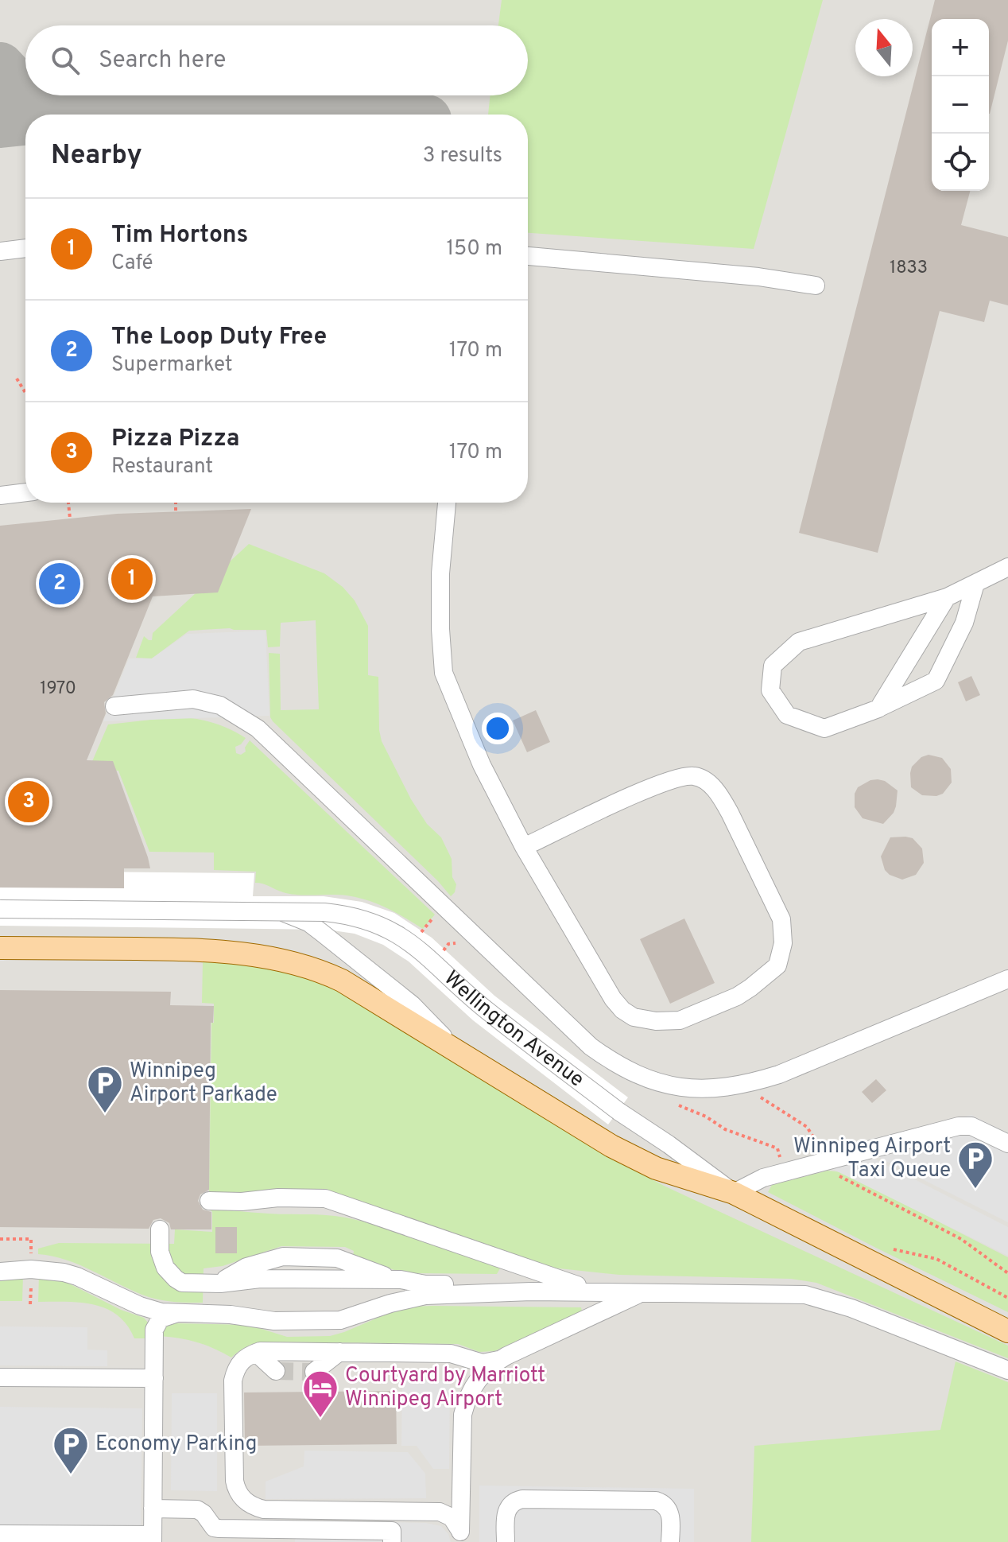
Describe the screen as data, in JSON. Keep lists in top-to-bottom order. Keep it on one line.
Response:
{"streets":{"main road":["Wellington Avenue"]},"places":{"parking":["Winnipeg Airport Parkade","Winnipeg Airport Taxi Queue","Economy Parking"],"hotel":["Courtyard by Marriott Winnipeg Airport"]},"house_numbers":["1833","1970"],"north":"top","page":{"map_buttons":["+","−"],"search":"Search here","heading":["Nearby","3 results"],"list":[{"mark":"1","name":"Tim Hortons","note":"Café","value":"150 m"},{"mark":"2","name":"The Loop Duty Free","note":"Supermarket","value":"170 m"},{"mark":"3","name":"Pizza Pizza","note":"Restaurant","value":"170 m"}],"pins":["1","2","3"]}}
